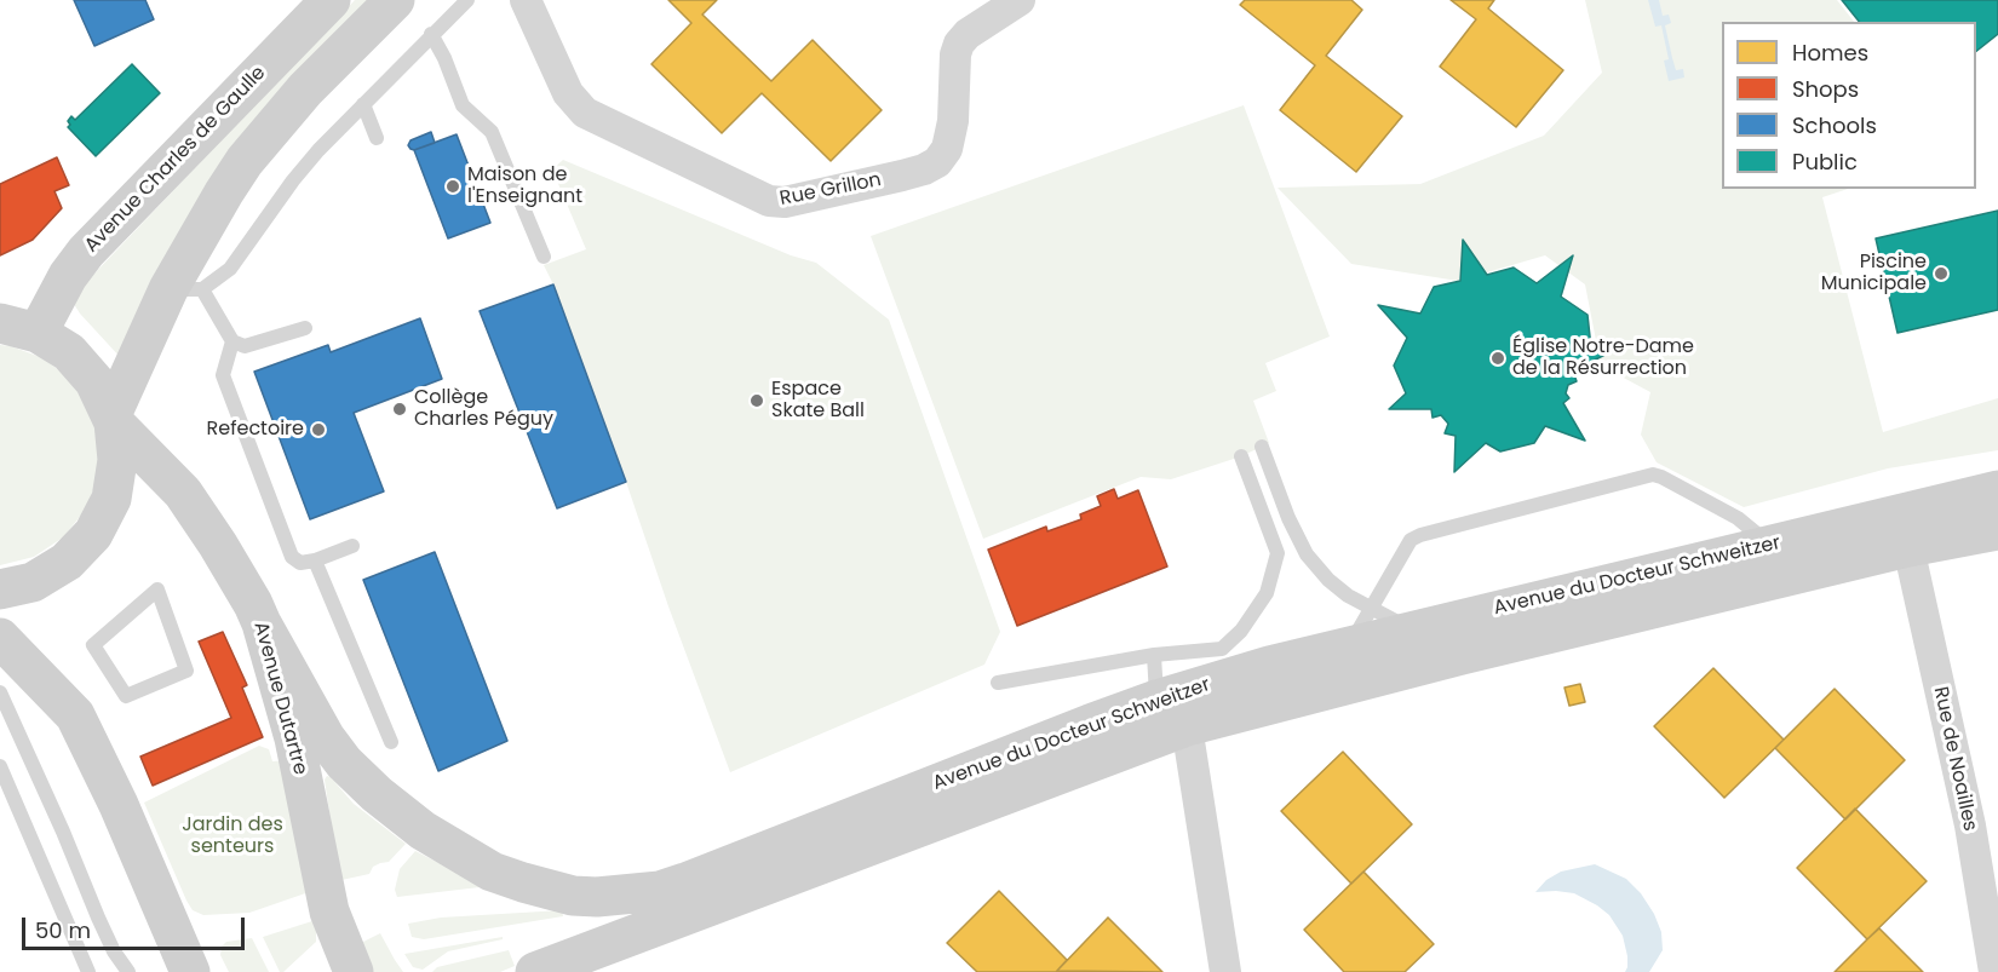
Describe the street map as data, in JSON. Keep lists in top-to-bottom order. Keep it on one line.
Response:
{"streets":{"main road":["Avenue Charles de Gaulle","Avenue du Docteur Schweitzer","Avenue Dutartre"],"street":["Rue Grillon","Rue de Noailles"]},"crossings":[["Avenue du Docteur Schweitzer","Avenue Dutartre"],["Avenue du Docteur Schweitzer","Rue de Noailles"]],"parks":["Jardin des senteurs"],"places":["Maison de l'Enseignant","Piscine Municipale","Église Notre-Dame de la Résurrection","Espace Skate Ball","Collège Charles Péguy","Refectoire"],"legend":["Homes","Shops","Schools","Public"],"scale_bar":"50 m"}
